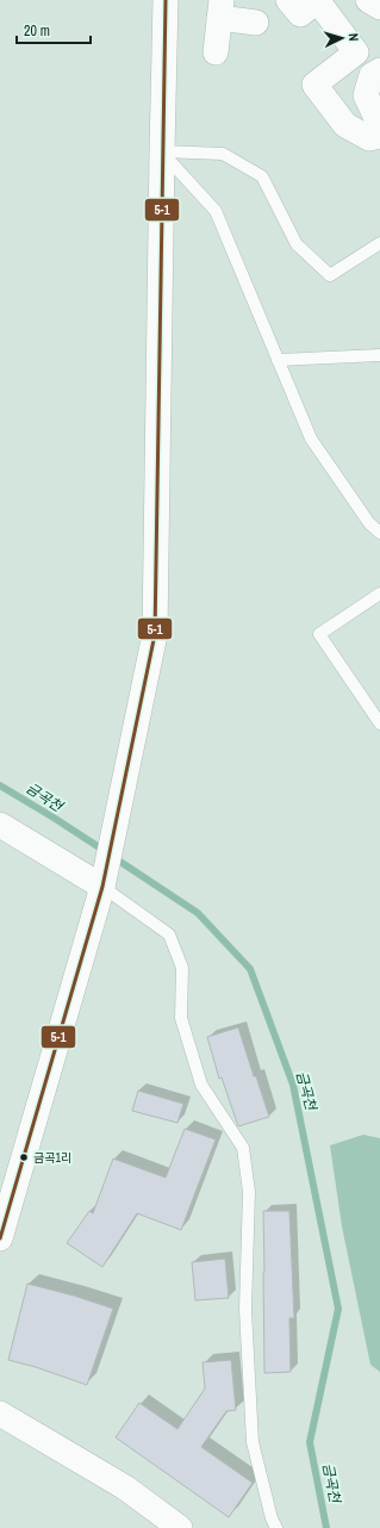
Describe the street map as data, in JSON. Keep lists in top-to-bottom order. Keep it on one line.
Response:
{"water":["금곡천"],"places":["금곡1리"],"lines":["transit line 5-1"],"scale_bar":"20 m","north":"right"}
